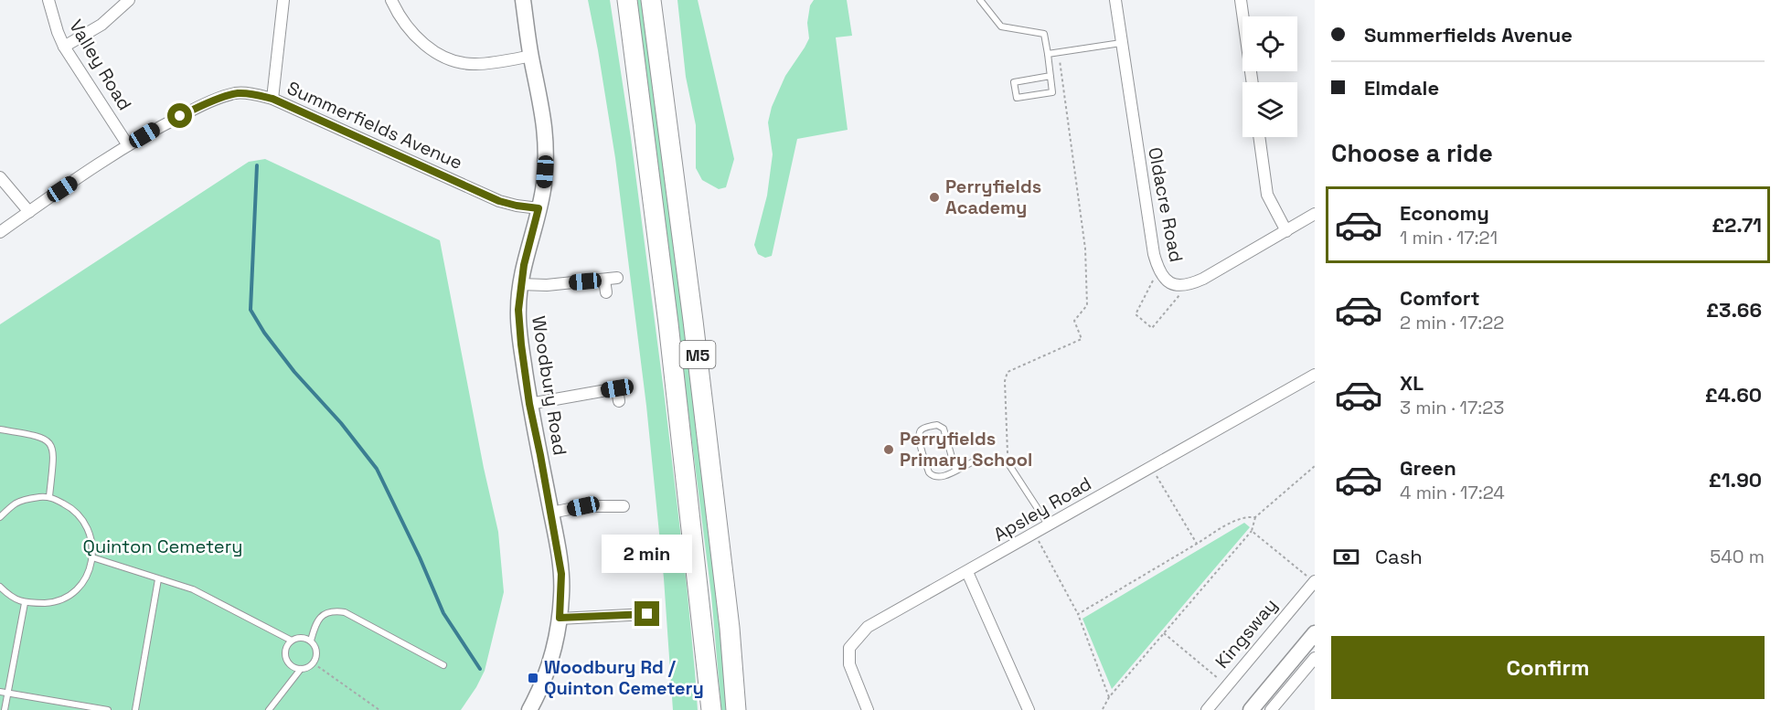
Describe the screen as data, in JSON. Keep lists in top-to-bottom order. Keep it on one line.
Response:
{"streets":{"highway":["M5"],"street":["Valley Road","Summerfields Avenue","Oldacre Road","Woodbury Road","Apsley Road","Kingsway"]},"crossings":[["Valley Road","Summerfields Avenue"],["Summerfields Avenue","Woodbury Road"]],"parks":["Quinton Cemetery"],"places":{"other":["Perryfields Academy","Perryfields Primary School"],"transit":["Woodbury Rd / Quinton Cemetery"]},"page":{"banner":["Summerfields Avenue","Elmdale"],"heading":"Choose a ride","list":[{"name":"Economy","note":"1 min · 17:21","value":"£2.71"},{"name":"Comfort","note":"2 min · 17:22","value":"£3.66"},{"name":"XL","note":"3 min · 17:23","value":"£4.60"},{"name":"Green","note":"4 min · 17:24","value":"£1.90"}],"pay":["Cash","540 m"],"bubble":"2 min","buttons":"Confirm"}}
